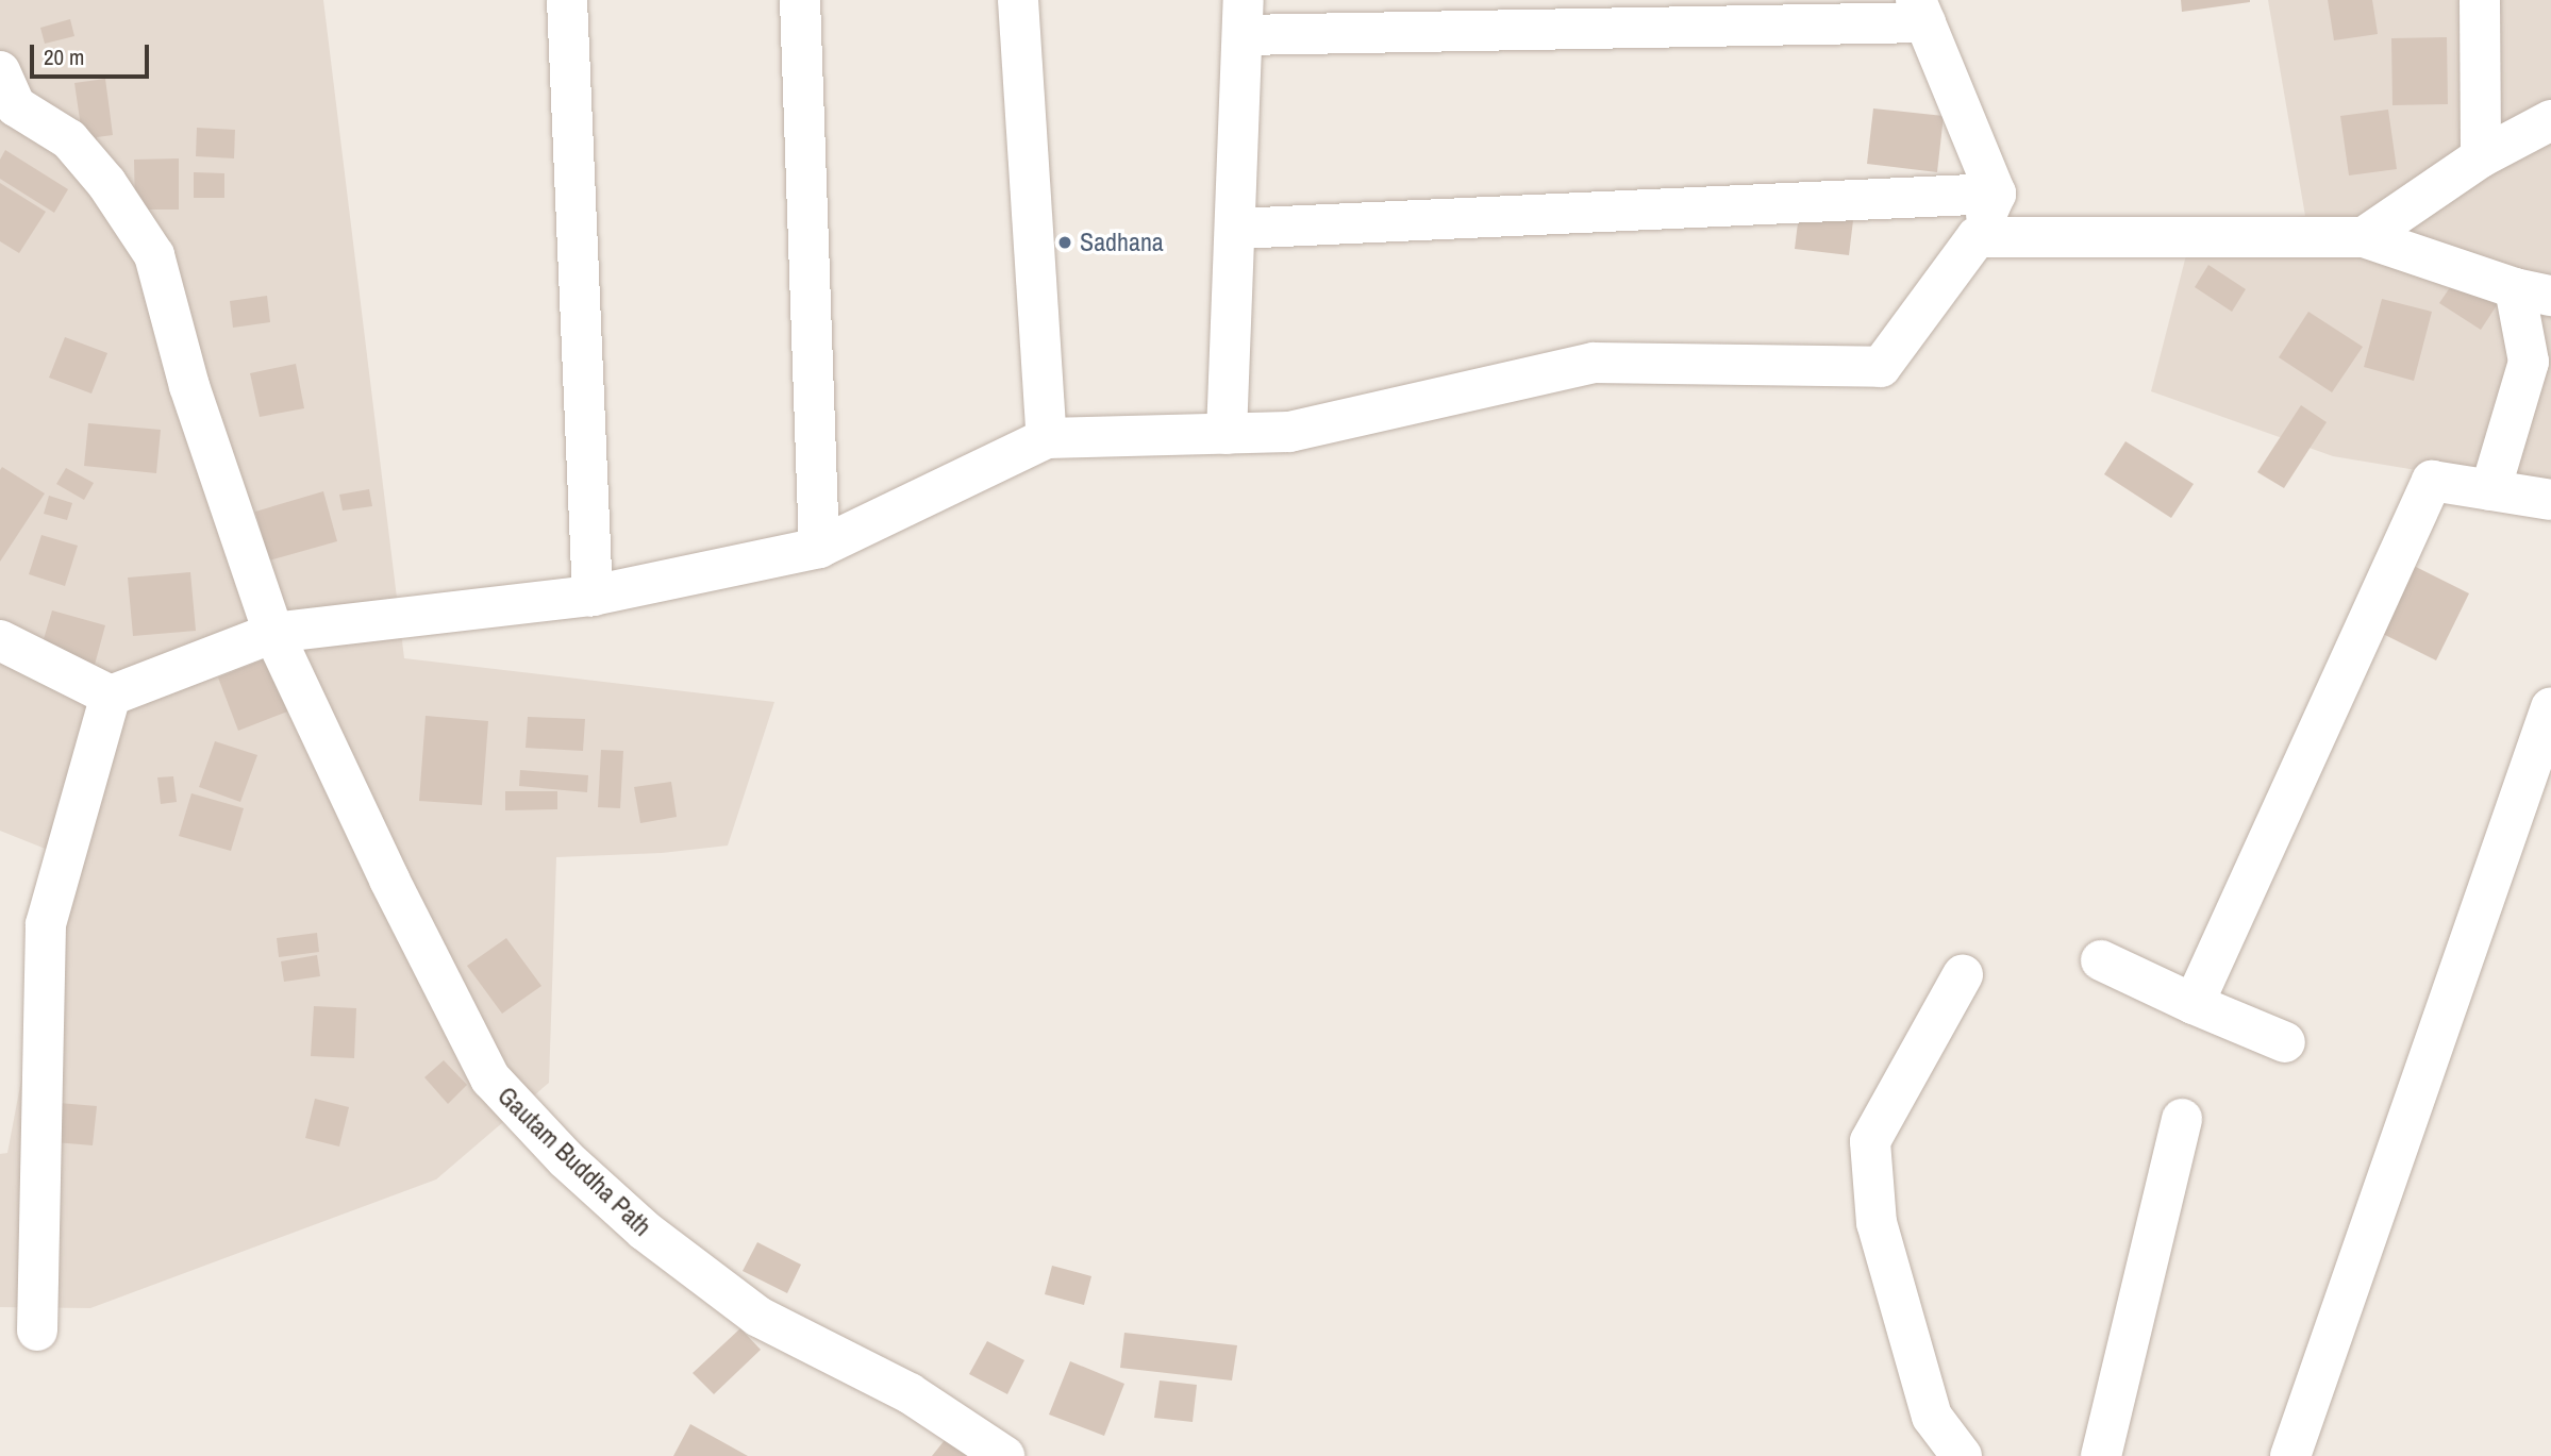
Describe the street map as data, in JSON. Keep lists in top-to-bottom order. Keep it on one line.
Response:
{"streets":{"street":["Gautam Buddha Path"]},"places":["Sadhana"],"scale_bar":"20 m"}
